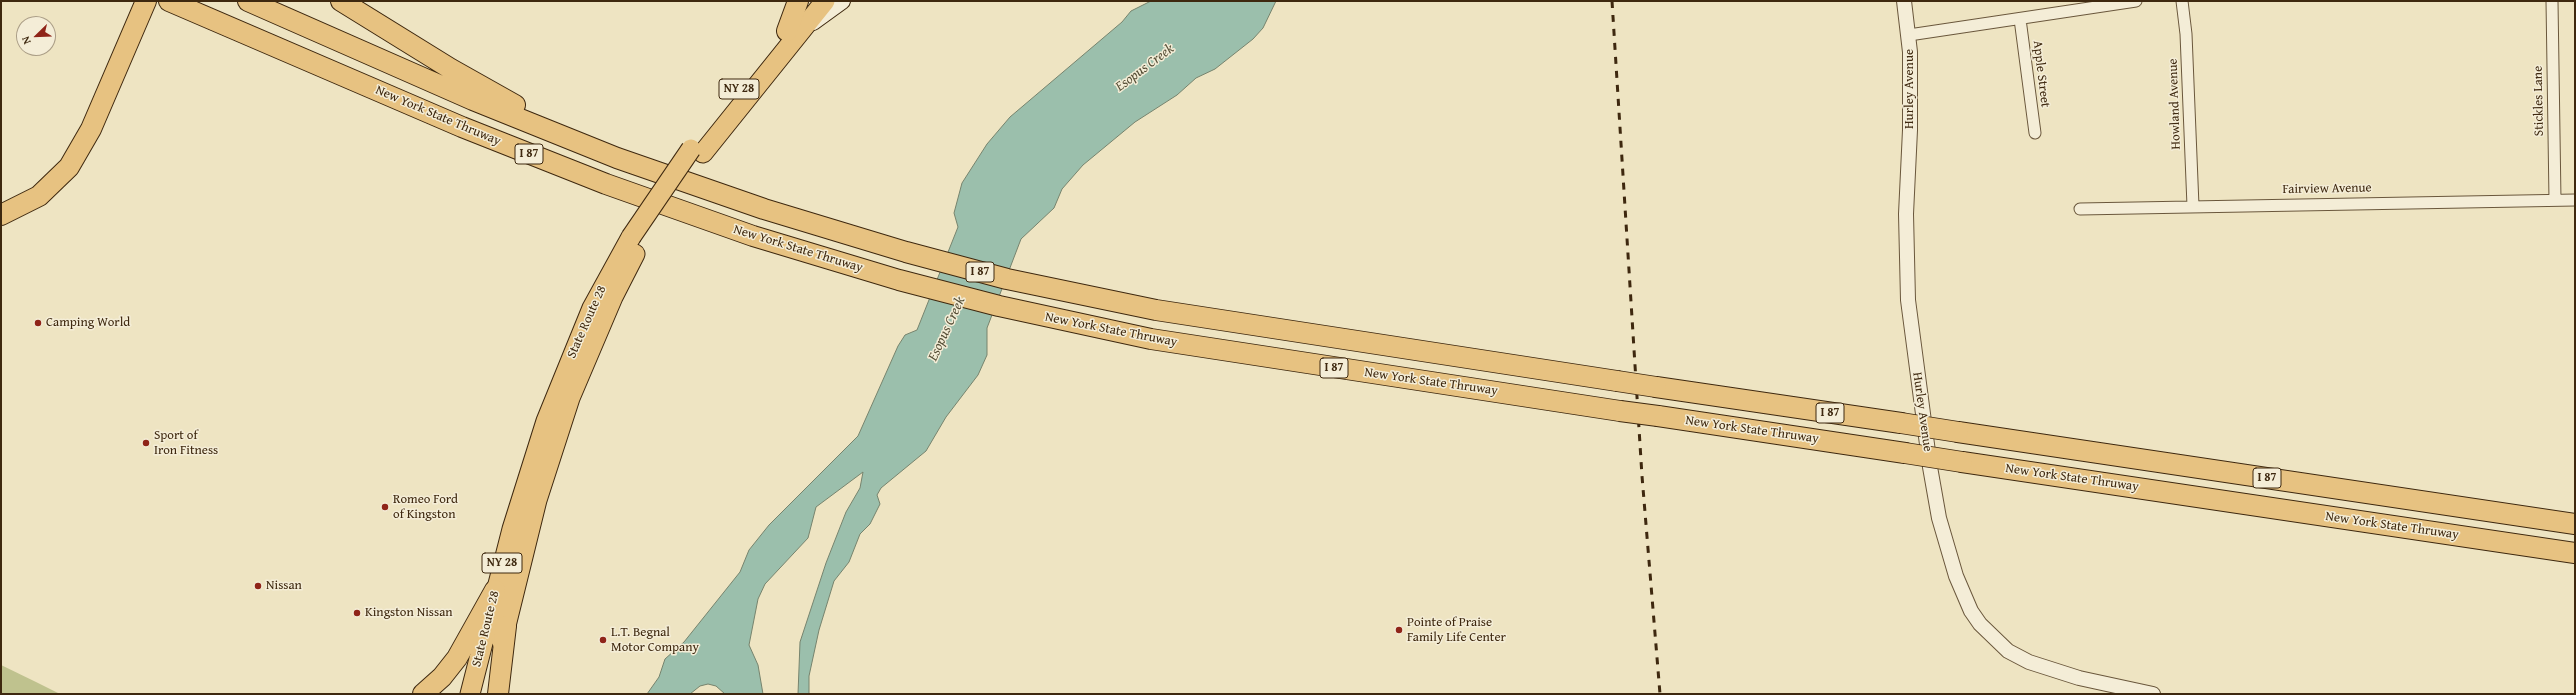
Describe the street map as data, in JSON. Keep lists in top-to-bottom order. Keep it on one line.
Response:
{"streets":{"highway":["NY 28","New York State Thruway","I 87","State Route 28"],"street":["Apple Street","Hurley Avenue","Stickles Lane","Howland Avenue","Fairview Avenue"]},"crossings":[["Stickles Lane","Fairview Avenue"],["Howland Avenue","Fairview Avenue"]],"water":["Esopus Creek"],"places":["Camping World","Sport of Iron Fitness","Romeo Ford of Kingston","Nissan","Kingston Nissan","Pointe of Praise Family Life Center","L.T. Begnal Motor Company"],"north":"bottom left"}
